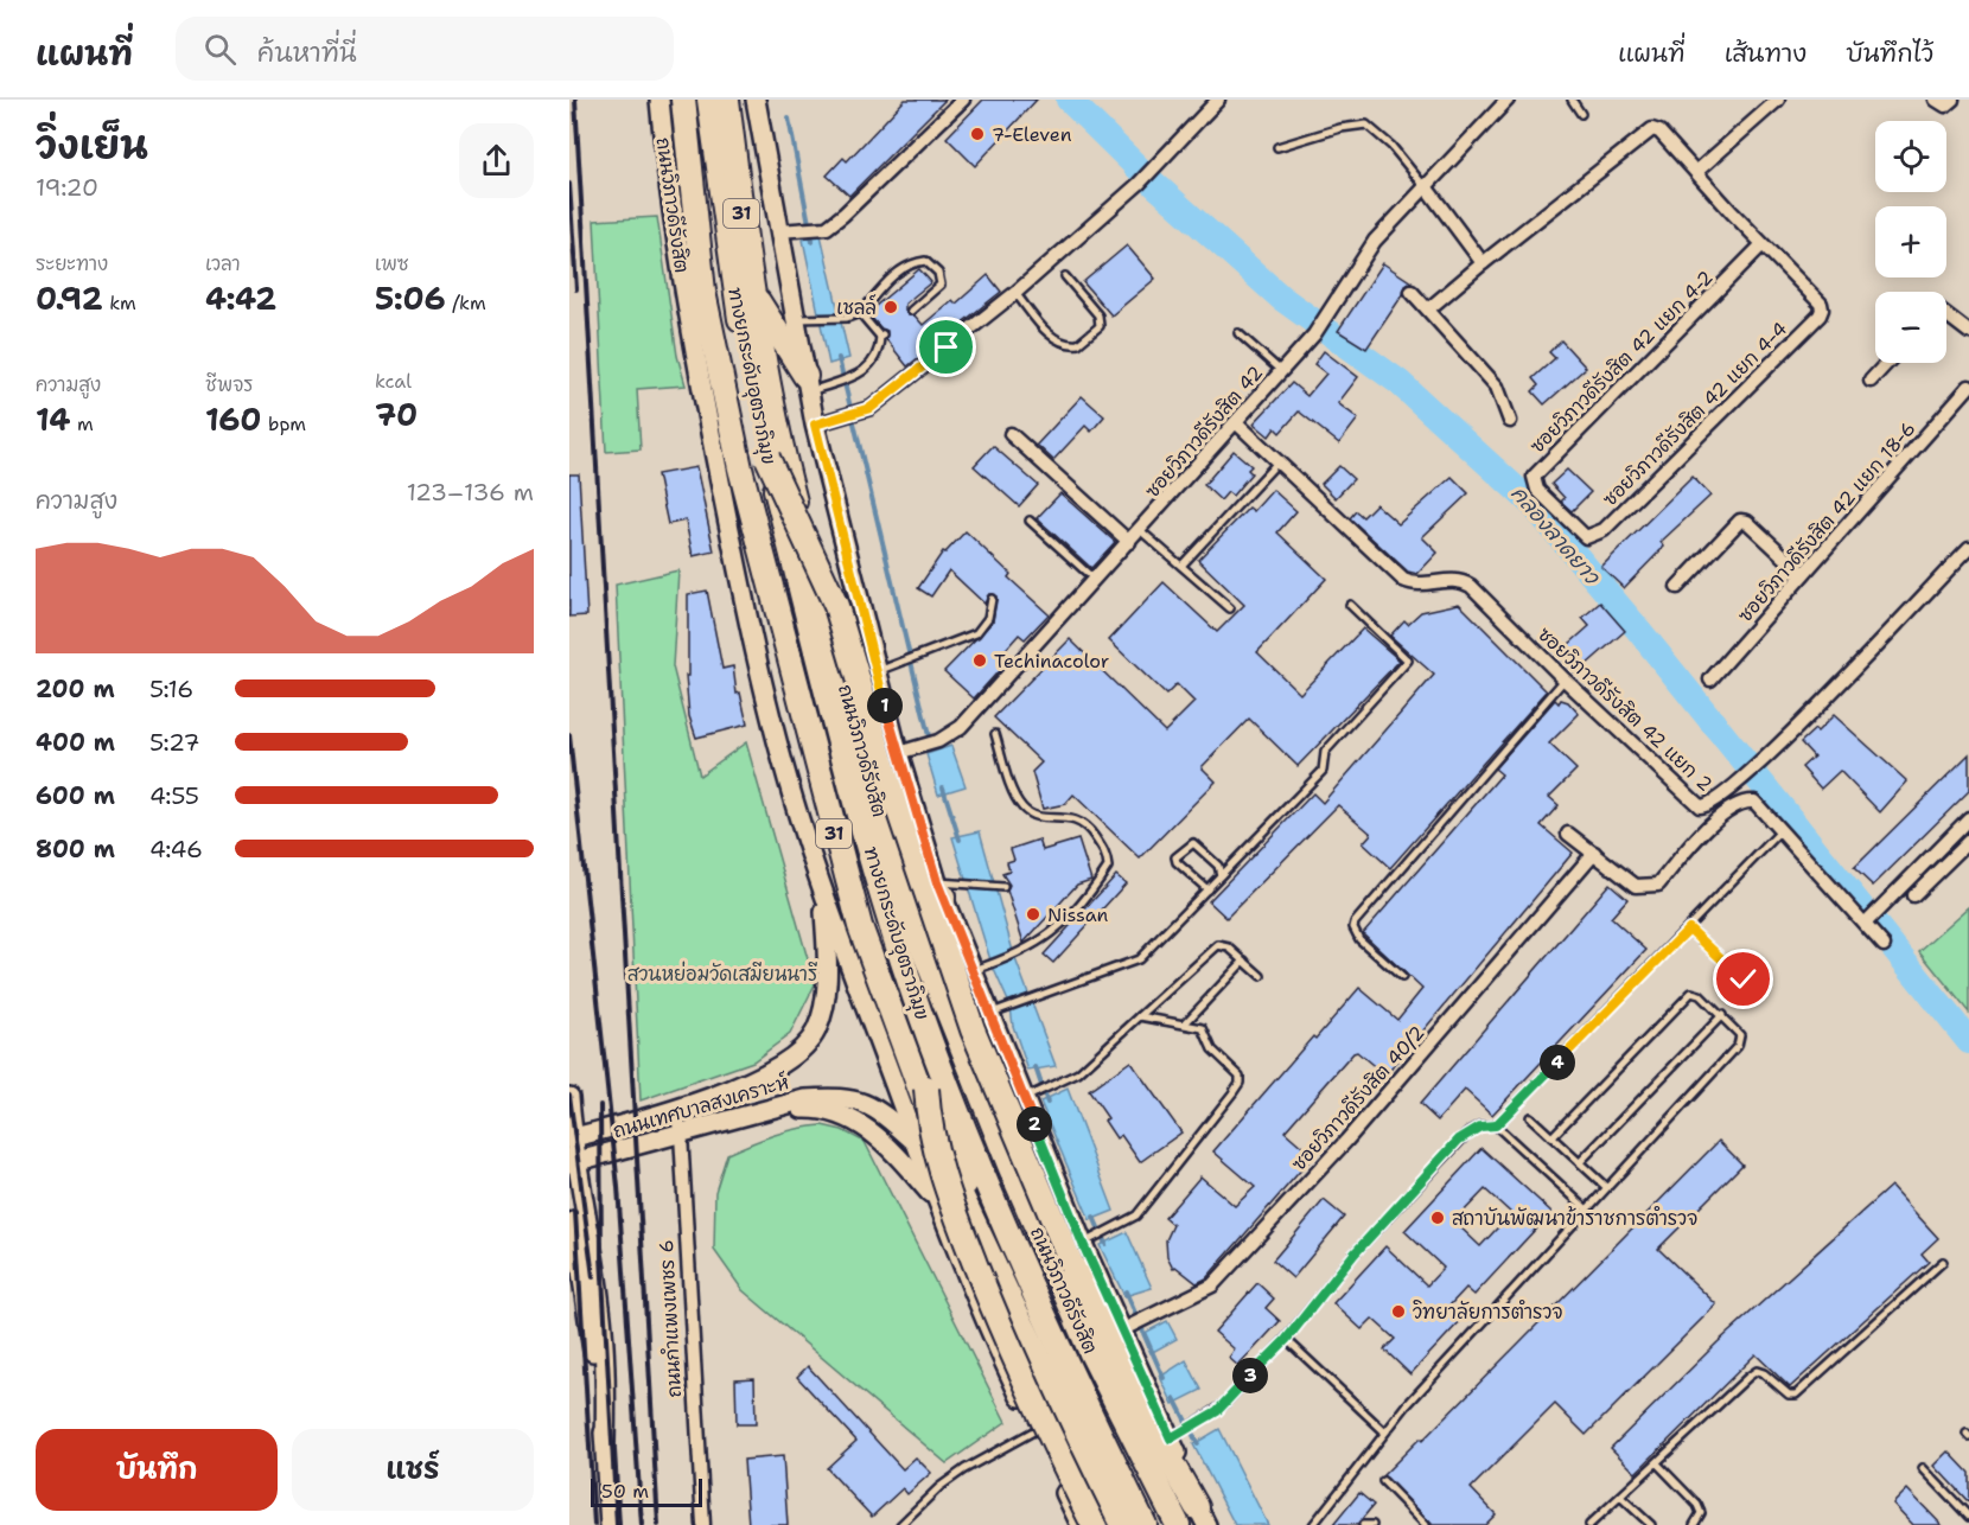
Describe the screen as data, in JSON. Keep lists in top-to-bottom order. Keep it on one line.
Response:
{"streets":{"highway":["ถนนวิภาวดีรังสิต","31","ทางยกระดับอุตราภิมุข"],"main road":["ถนนเทศบาลสงเคราะห์"],"street":["ซอยวิภาวดีรังสิต 42 แยก 4-2","ซอยวิภาวดีรังสิต 42 แยก 4-4","ซอยวิภาวดีรังสิต 42","ซอยวิภาวดีรังสิต 42 แยก 18-6","ซอยวิภาวดีรังสิต 42 แยก 2","ซอยวิภาวดีรังสิต 40/2","ถนนกำแพงเพชร 6"]},"crossings":[["ถนนวิภาวดีรังสิต","ทางยกระดับอุตราภิมุข"],["ถนนวิภาวดีรังสิต","ซอยวิภาวดีรังสิต 42"],["ถนนวิภาวดีรังสิต","ซอยวิภาวดีรังสิต 40/2"],["ถนนวิภาวดีรังสิต","ถนนเทศบาลสงเคราะห์"],["ซอยวิภาวดีรังสิต 42 แยก 4-2","ซอยวิภาวดีรังสิต 42 แยก 4-4"],["ซอยวิภาวดีรังสิต 42","ซอยวิภาวดีรังสิต 42 แยก 2"],["ถนนเทศบาลสงเคราะห์","ถนนกำแพงเพชร 6"]],"water":["คลองลาดยาว"],"parks":["สวนหย่อมวัดเสมียนนารี"],"places":["7-Eleven","เชลล์","Techinacolor","Nissan","สถาบันพัฒนาข้าราชการตำรวจ","วิทยาลัยการตำรวจ"],"scale_bar":"50 m","page":{"header":"แผนที่","search":"ค้นหาที่นี่","nav":["แผนที่","เส้นทาง","บันทึกไว้"],"heading":["วิ่งเย็น","19:20"],"map_buttons":["+","−"],"stats":[["ระยะทาง","0.92 km"],["เวลา","4:42"],["เพซ","5:06 /km"],["ความสูง","14 m"],["ชีพจร","160 bpm"],["kcal","70"]],"chart":["ความสูง","123–136 m"],"list":[{"name":"200 m","note":"5:16"},{"name":"400 m","note":"5:27"},{"name":"600 m","note":"4:55"},{"name":"800 m","note":"4:46"}],"pins":["1","4","2","3"],"buttons":["บันทึก","แชร์"],"scale":"50 m"}}
